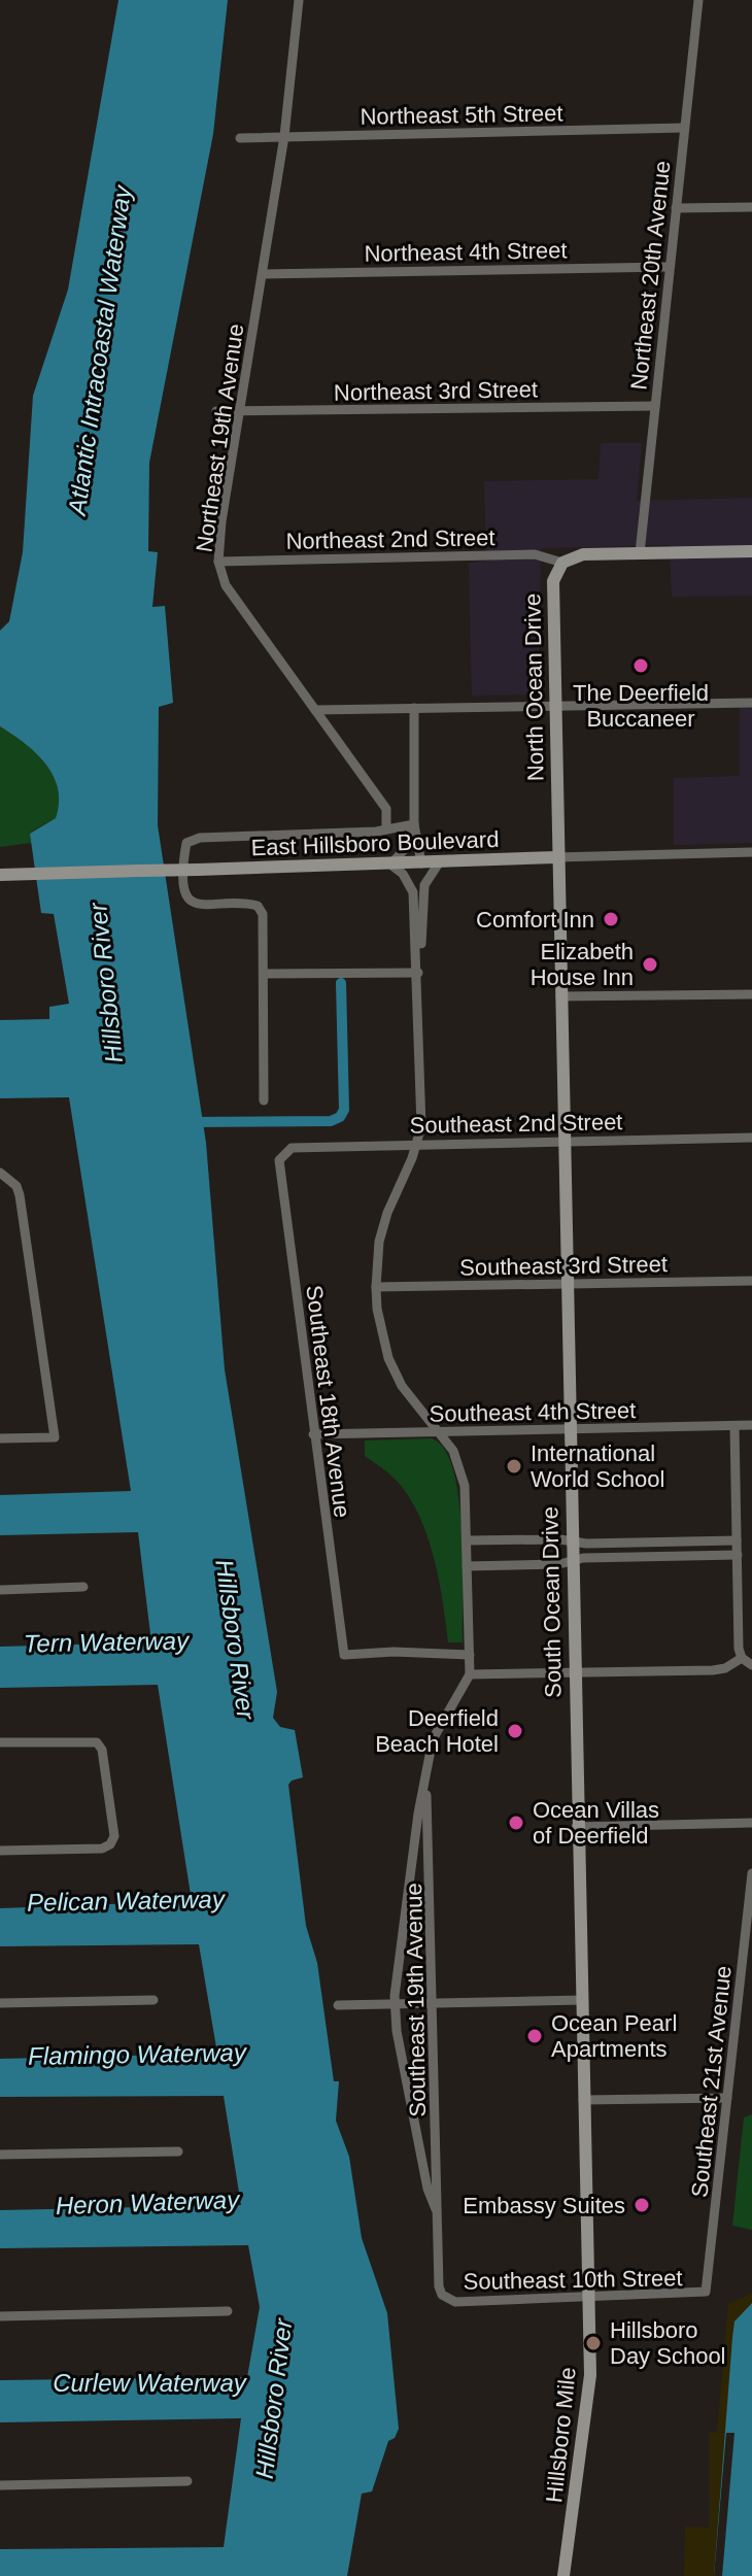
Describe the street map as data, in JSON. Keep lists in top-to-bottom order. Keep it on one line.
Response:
{"streets":{"main road":["North Ocean Drive","East Hillsboro Boulevard","South Ocean Drive","Hillsboro Mile"],"street":["Northeast 5th Street","Northeast 4th Street","Northeast 20th Avenue","Northeast 3rd Street","Northeast 19th Avenue","Northeast 2nd Street","Southeast 2nd Street","Southeast 3rd Street","Southeast 18th Avenue","Southeast 4th Street","Southeast 19th Avenue","Southeast 21st Avenue","Southeast 10th Street"]},"crossings":[["Northeast 5th Street","Northeast 20th Avenue"],["Northeast 5th Street","Northeast 19th Avenue"],["Northeast 4th Street","Northeast 20th Avenue"],["Northeast 4th Street","Northeast 19th Avenue"],["Northeast 20th Avenue","Northeast 3rd Street"],["Northeast 3rd Street","Northeast 19th Avenue"],["Northeast 19th Avenue","Northeast 2nd Street"],["Northeast 2nd Street","North Ocean Drive"],["North Ocean Drive","East Hillsboro Boulevard"],["North Ocean Drive","South Ocean Drive"],["East Hillsboro Boulevard","South Ocean Drive"],["East Hillsboro Boulevard","Southeast 19th Avenue"],["Southeast 2nd Street","Southeast 18th Avenue"],["Southeast 2nd Street","South Ocean Drive"],["Southeast 2nd Street","Southeast 19th Avenue"],["Southeast 3rd Street","South Ocean Drive"],["Southeast 3rd Street","Southeast 19th Avenue"],["Southeast 18th Avenue","Southeast 4th Street"],["Southeast 18th Avenue","Southeast 19th Avenue"],["Southeast 4th Street","South Ocean Drive"],["Southeast 4th Street","Southeast 19th Avenue"],["South Ocean Drive","Southeast 10th Street"],["South Ocean Drive","Hillsboro Mile"],["Southeast 19th Avenue","Southeast 10th Street"],["Southeast 21st Avenue","Southeast 10th Street"],["Southeast 10th Street","Hillsboro Mile"]],"water":["Atlantic Intracoastal Waterway","Hillsboro River","Tern Waterway","Pelican Waterway","Flamingo Waterway","Heron Waterway","Curlew Waterway"],"places":["The Deerfield Buccaneer","Comfort Inn","Elizabeth House Inn","International World School","Deerfield Beach Hotel","Ocean Villas of Deerfield","Ocean Pearl Apartments","Embassy Suites","Hillsboro Day School"]}
